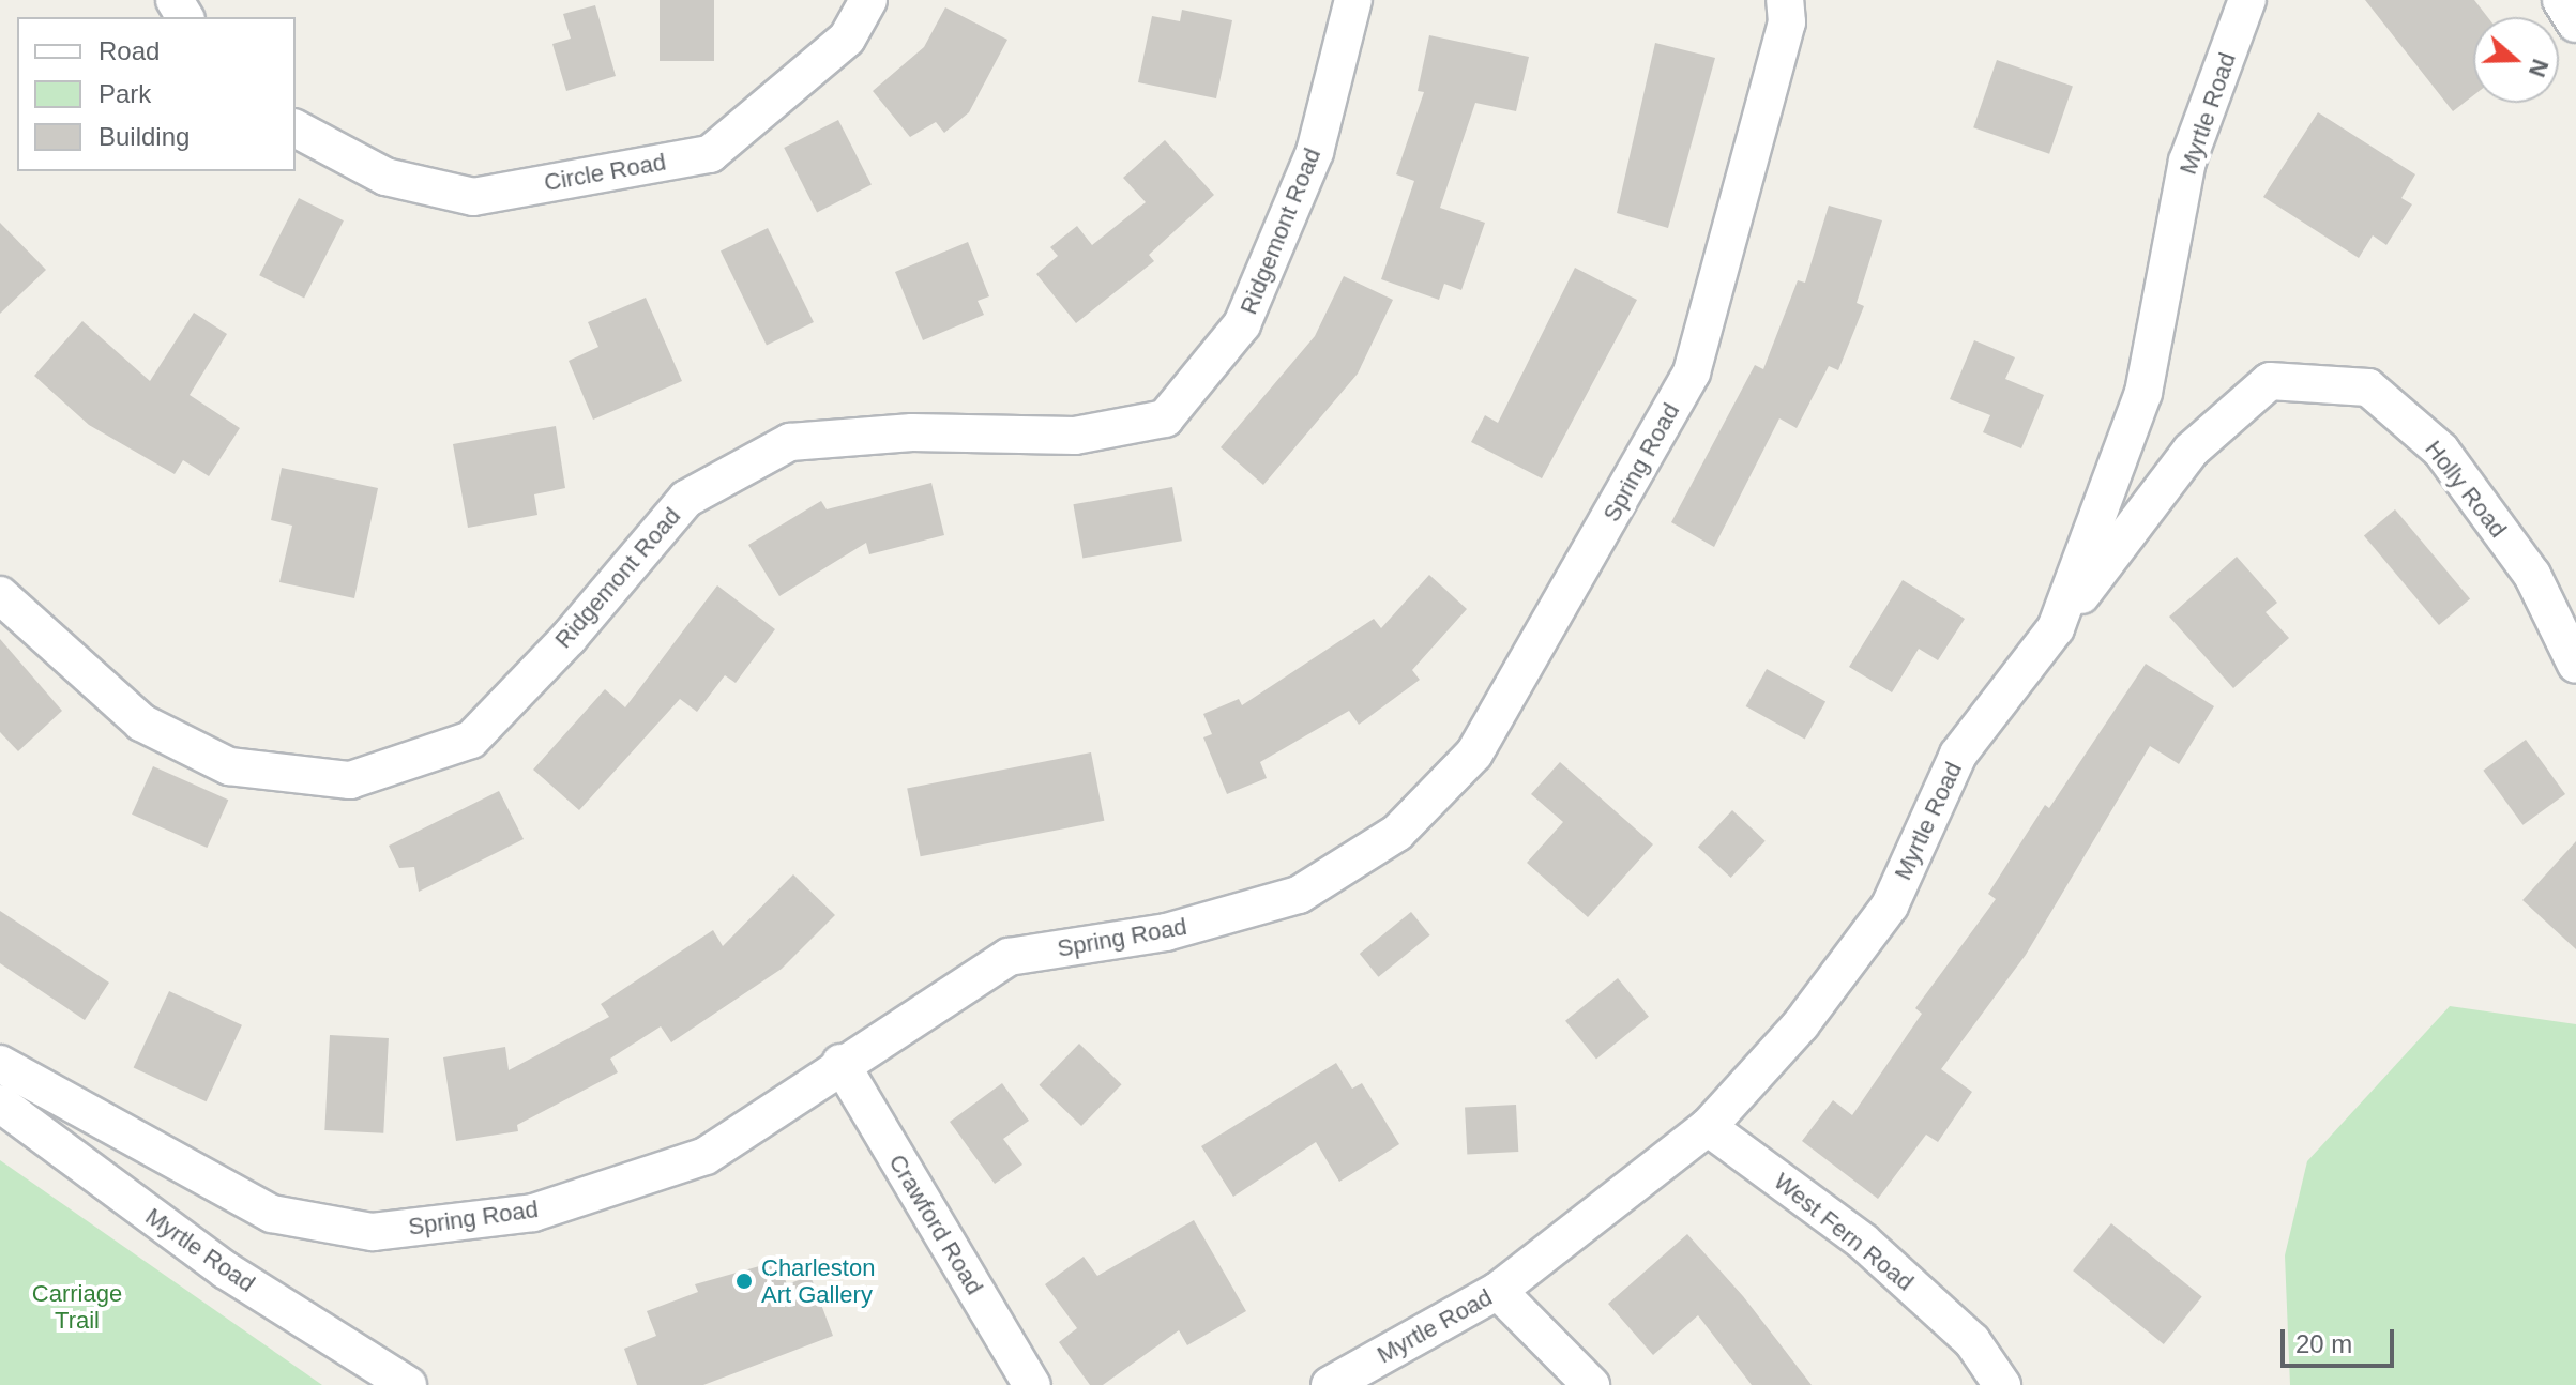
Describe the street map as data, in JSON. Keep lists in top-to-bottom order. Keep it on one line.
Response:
{"streets":{"street":["Myrtle Road","Circle Road","Ridgemont Road","Spring Road","Holly Road","Crawford Road","West Fern Road"]},"crossings":[["Myrtle Road","Holly Road"],["Myrtle Road","West Fern Road"],["Spring Road","Crawford Road"]],"parks":["Carriage Trail"],"places":["Charleston Art Gallery"],"legend":["Road","Park","Building"],"scale_bar":"20 m","north":"right"}
